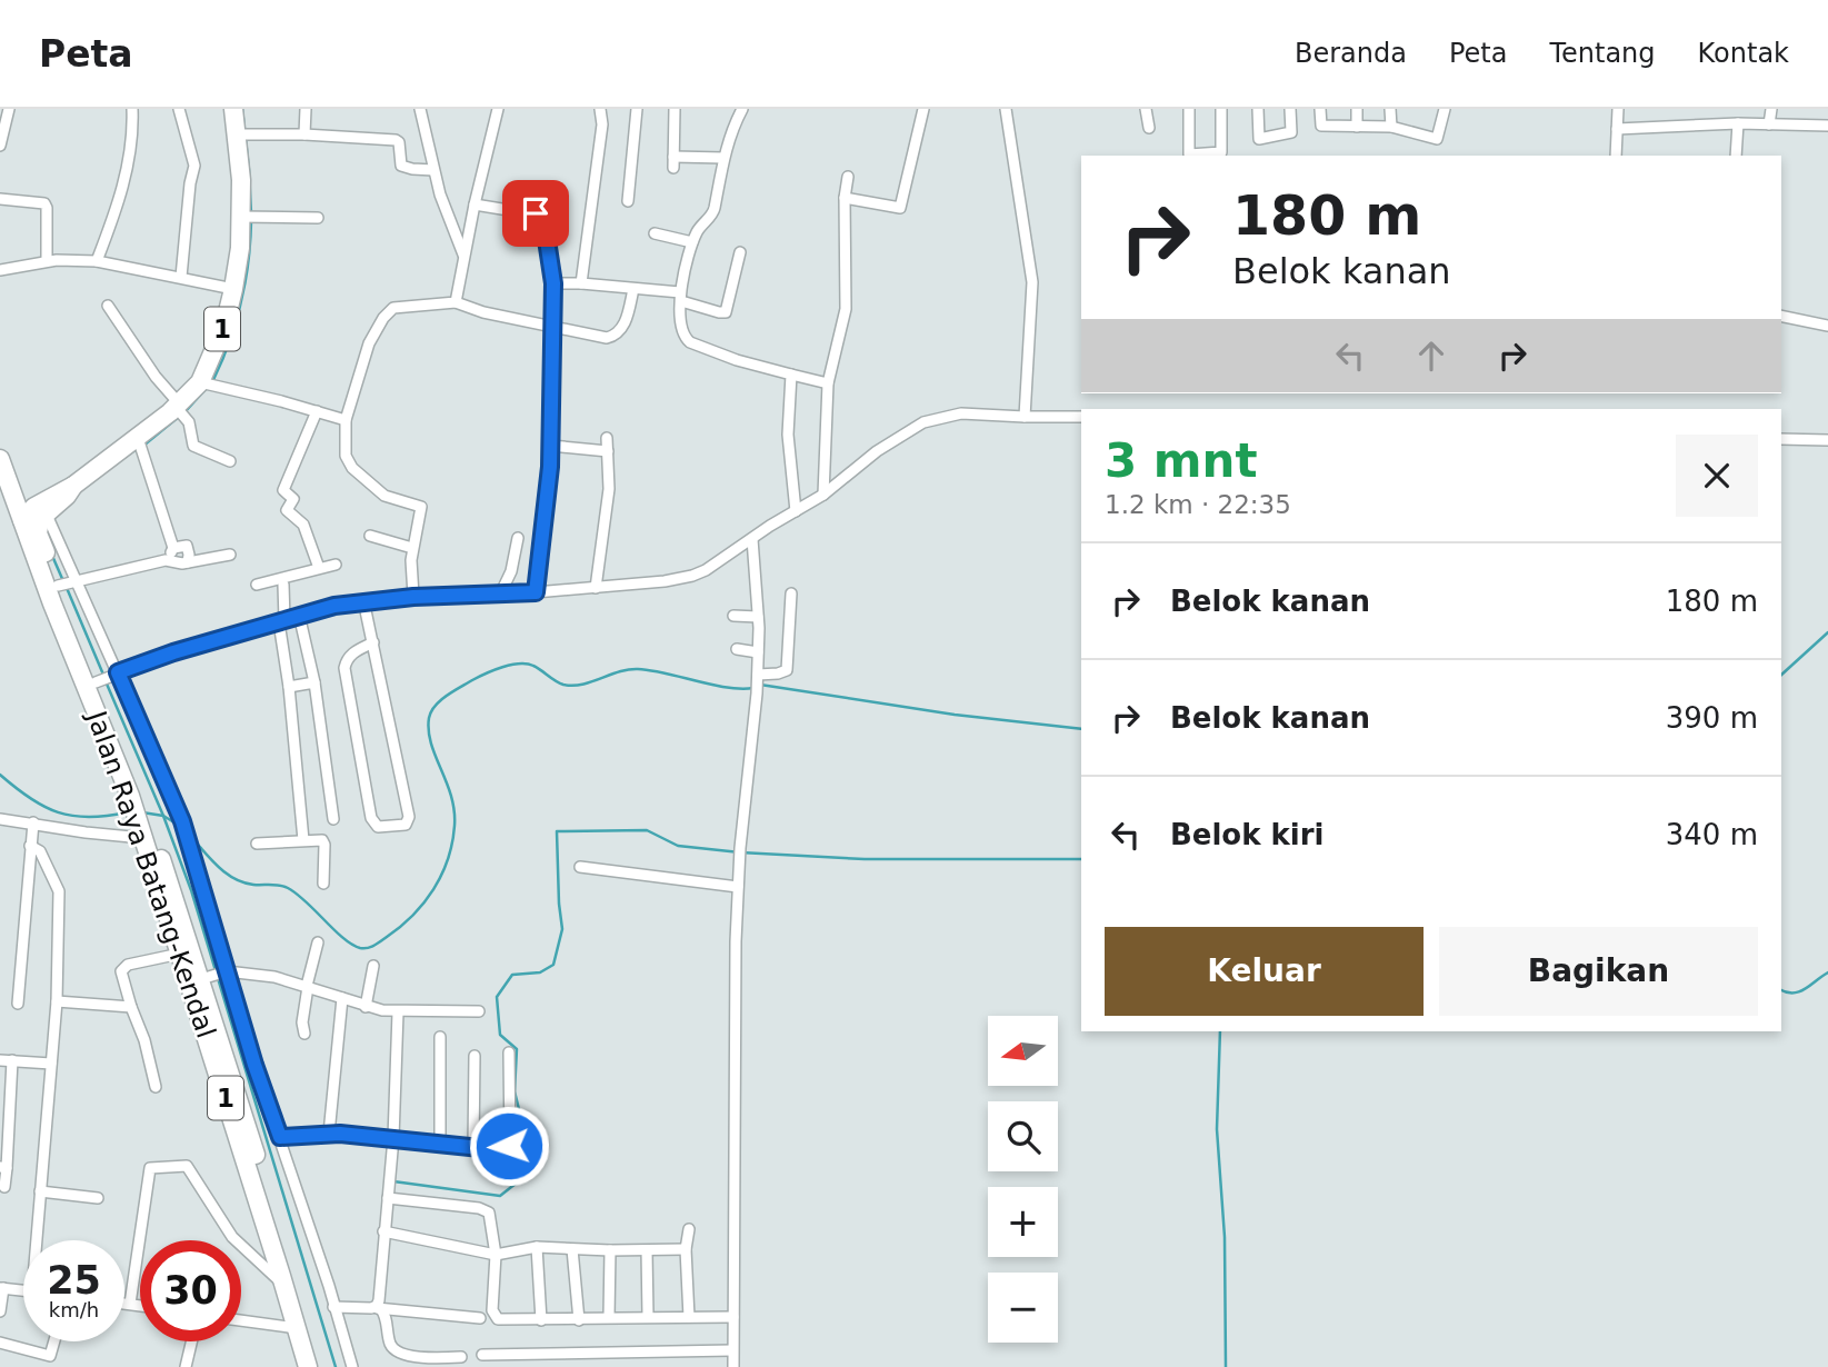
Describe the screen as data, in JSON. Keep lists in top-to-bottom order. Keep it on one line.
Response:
{"streets":{"highway":["1","Jalan Raya Batang-Kendal"]},"crossings":[["1","Jalan Raya Batang-Kendal"]],"north":"left","page":{"header":"Peta","nav":["Beranda","Peta","Tentang","Kontak"],"turn":["180 m","Belok kanan"],"heading":["3 mnt","1.2 km · 22:35"],"list":[{"name":"Belok kanan","value":"180 m"},{"name":"Belok kanan","value":"390 m"},{"name":"Belok kiri","value":"340 m"}],"buttons":["Keluar","Bagikan"],"map_buttons":["+","−"],"speed":"25 km/h","limit":"30"}}
